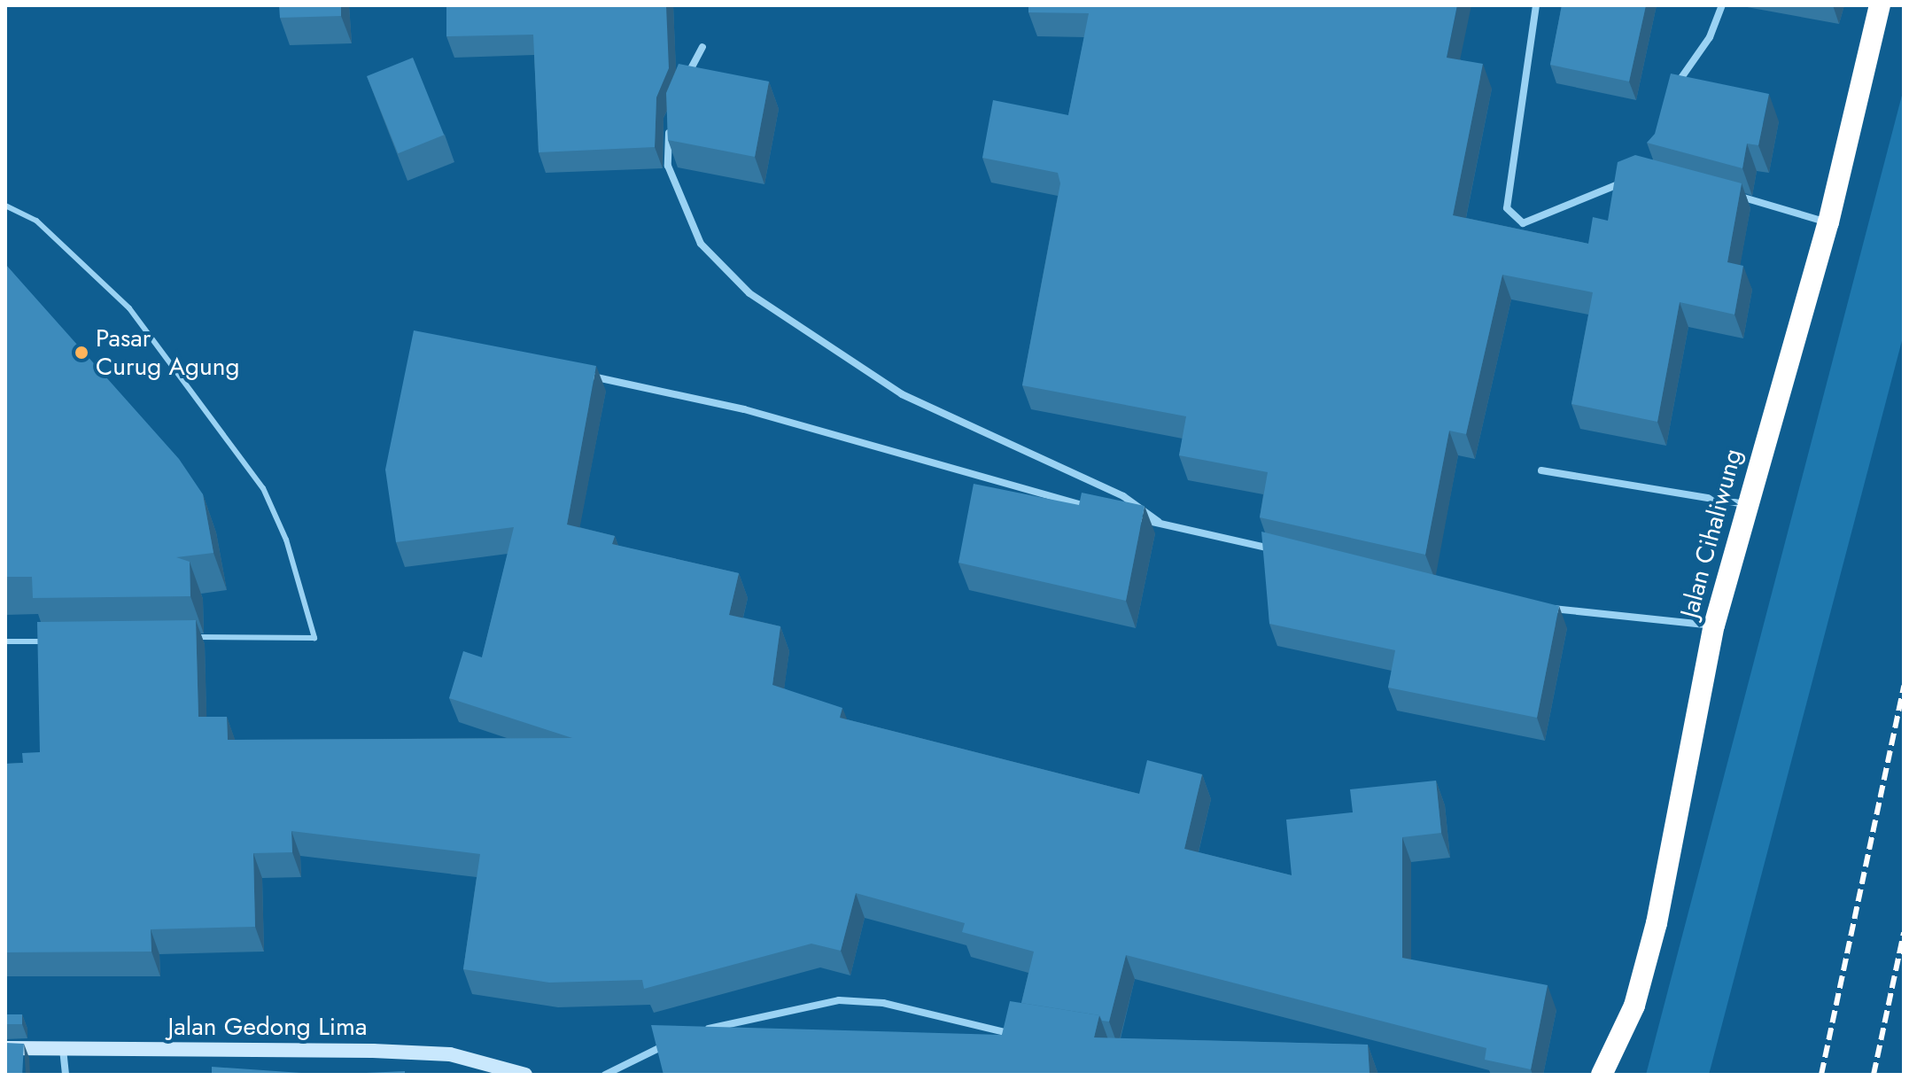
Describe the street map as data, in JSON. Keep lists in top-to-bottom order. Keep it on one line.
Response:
{"streets":{"highway":["Jalan Cihaliwung"],"street":["Jalan Gedong Lima"]},"places":["Pasar Curug Agung"]}
